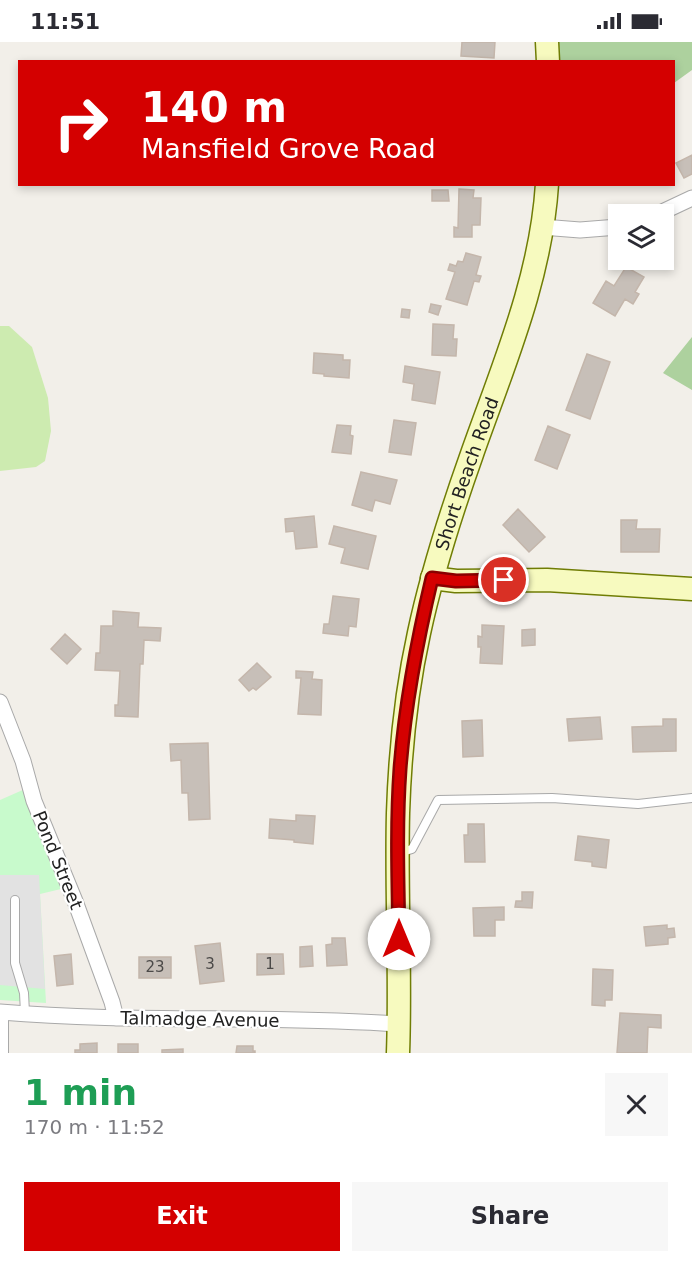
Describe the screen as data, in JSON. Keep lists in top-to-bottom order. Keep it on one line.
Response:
{"streets":{"main road":["Short Beach Road"],"street":["Pond Street","Talmadge Avenue"]},"crossings":[["Short Beach Road","Talmadge Avenue"],["Pond Street","Talmadge Avenue"]],"house_numbers":["3","1","23"],"page":{"status":"11:51","turn":["140 m","Mansfield Grove Road"],"heading":["1 min","170 m · 11:52"],"buttons":["Exit","Share"]}}
